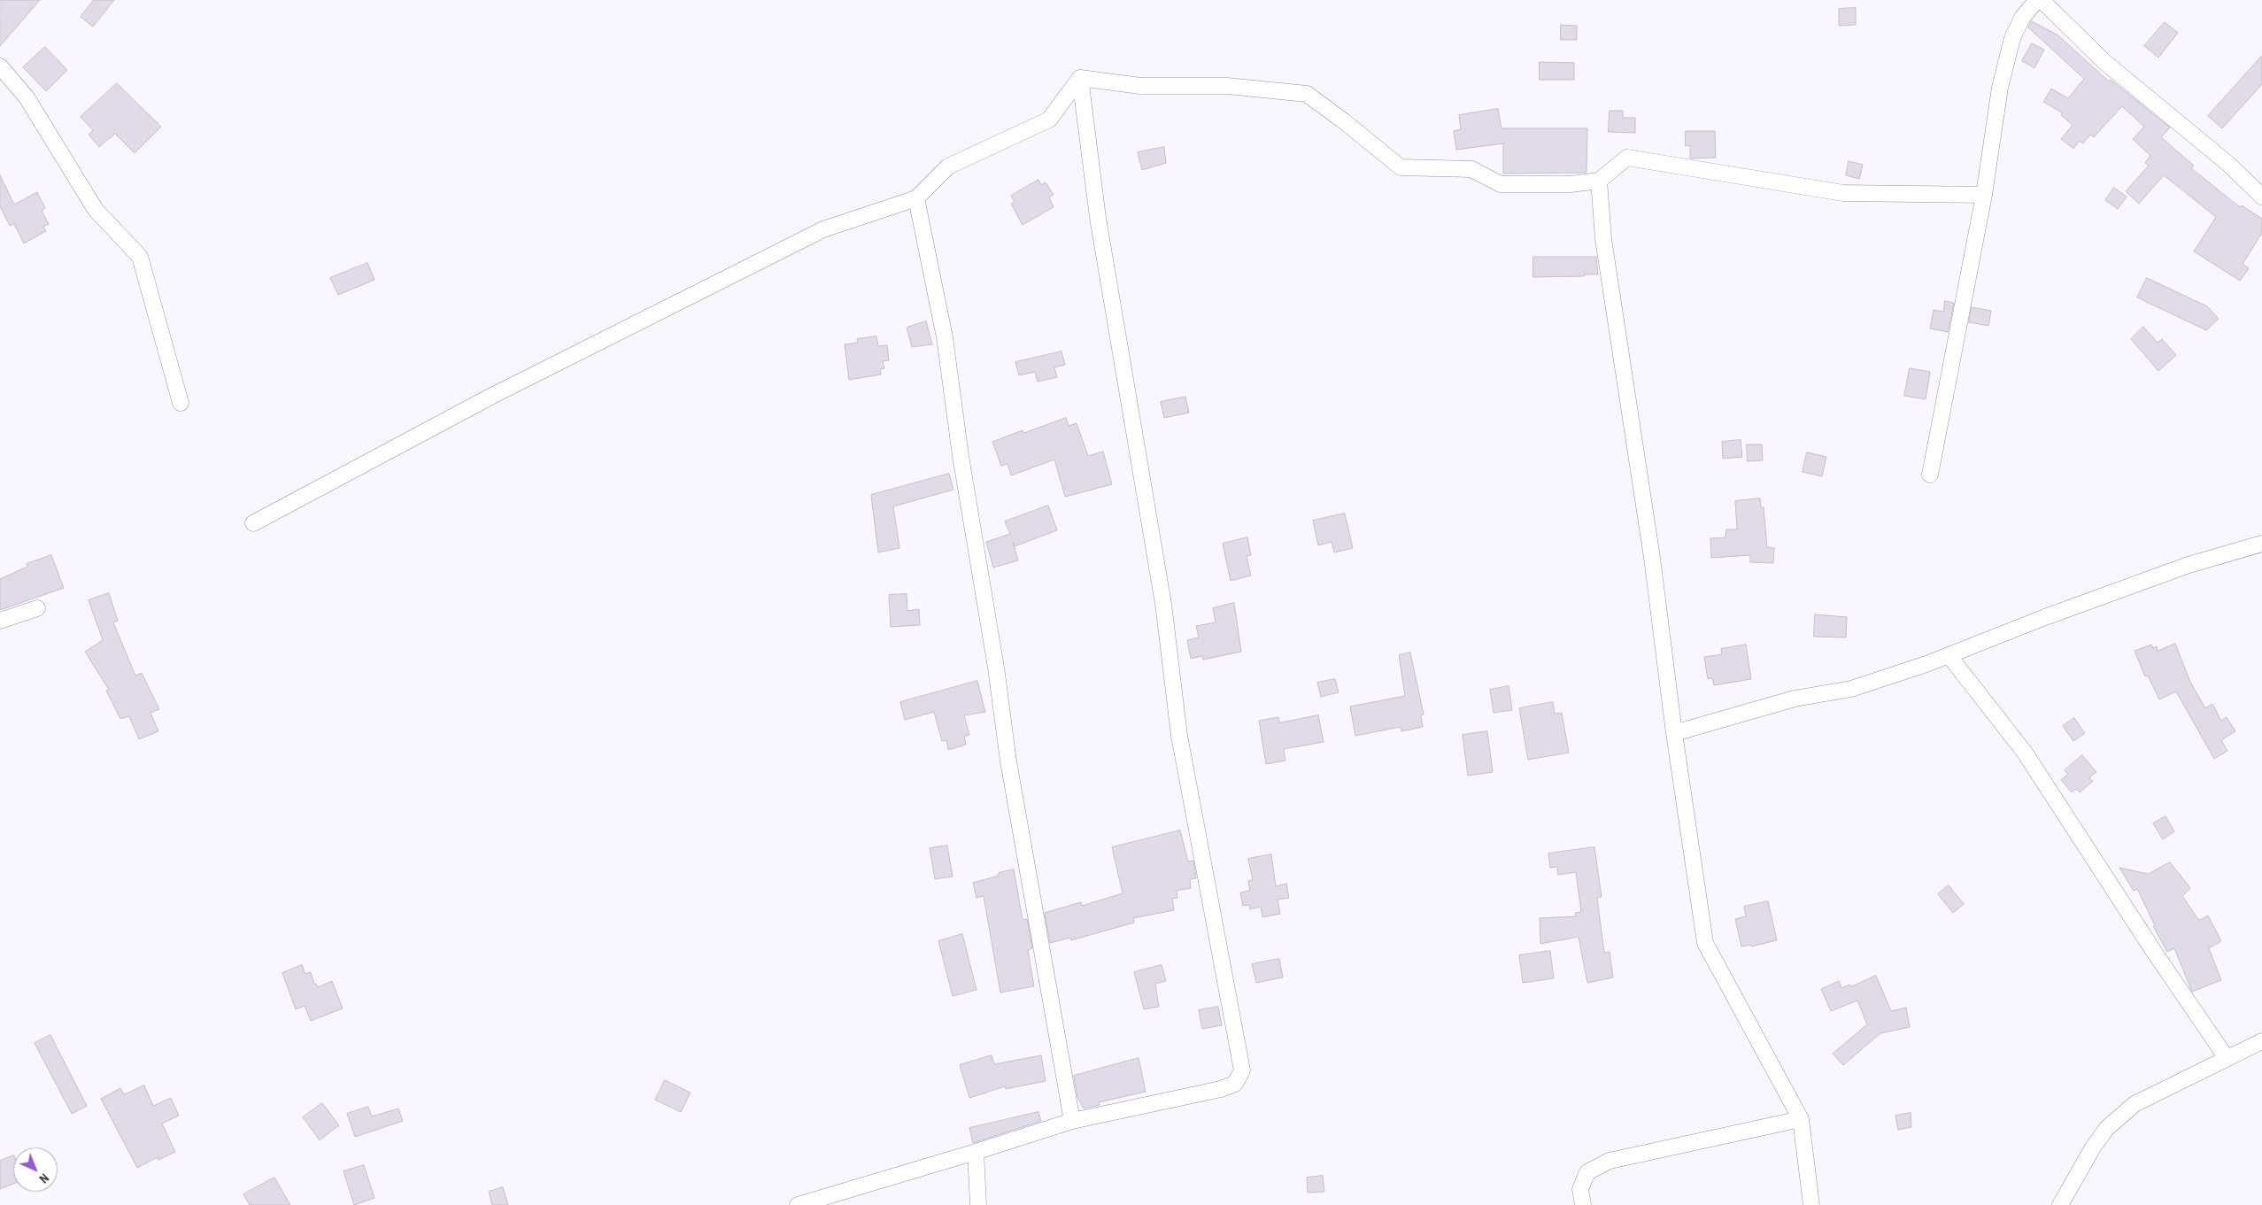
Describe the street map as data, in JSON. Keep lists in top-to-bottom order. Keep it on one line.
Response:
{"north":"bottom right"}
